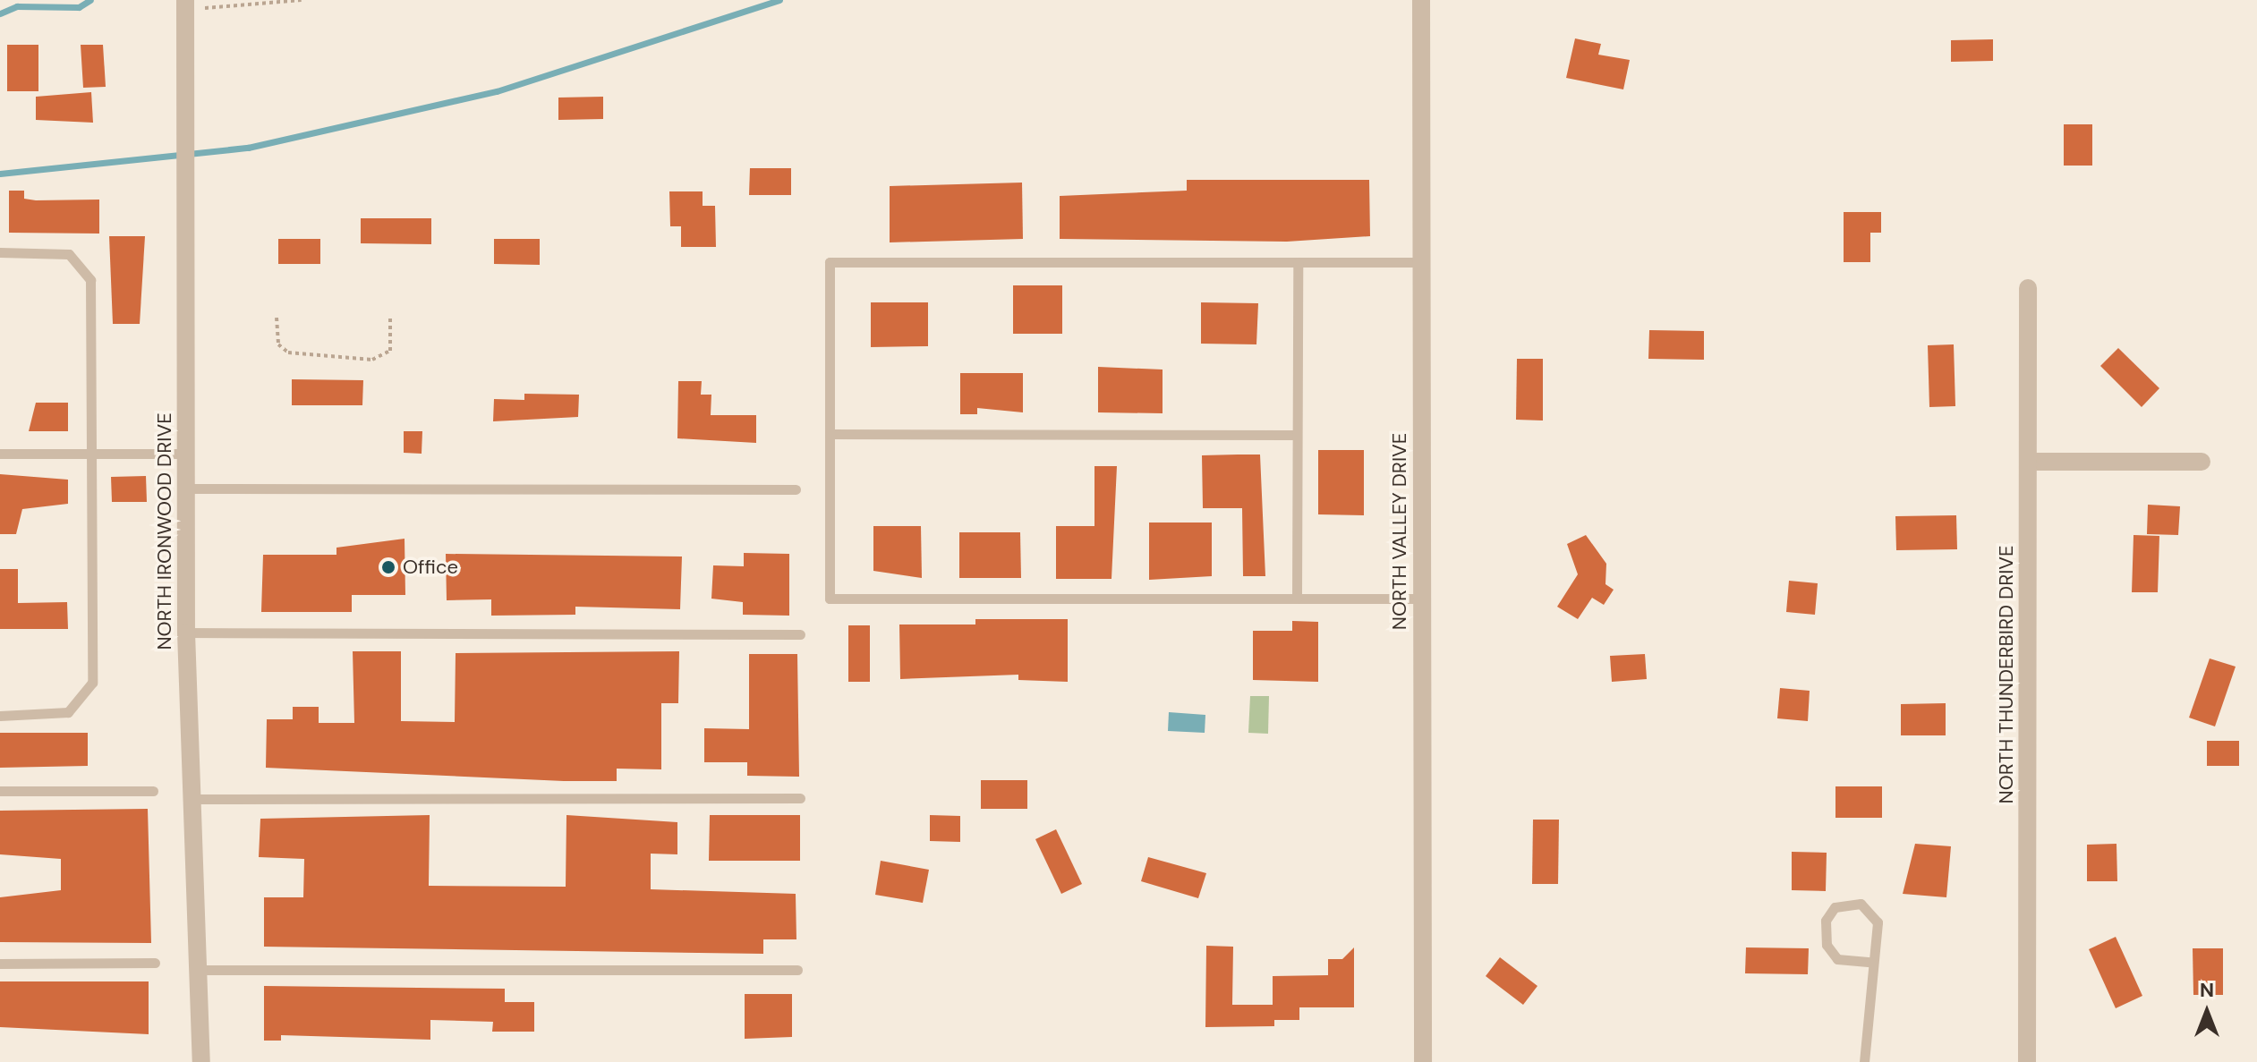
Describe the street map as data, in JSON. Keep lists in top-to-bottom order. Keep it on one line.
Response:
{"streets":{"street":["NORTH IRONWOOD DRIVE","NORTH VALLEY DRIVE","NORTH THUNDERBIRD DRIVE"]},"places":["Office"],"north":"top"}
